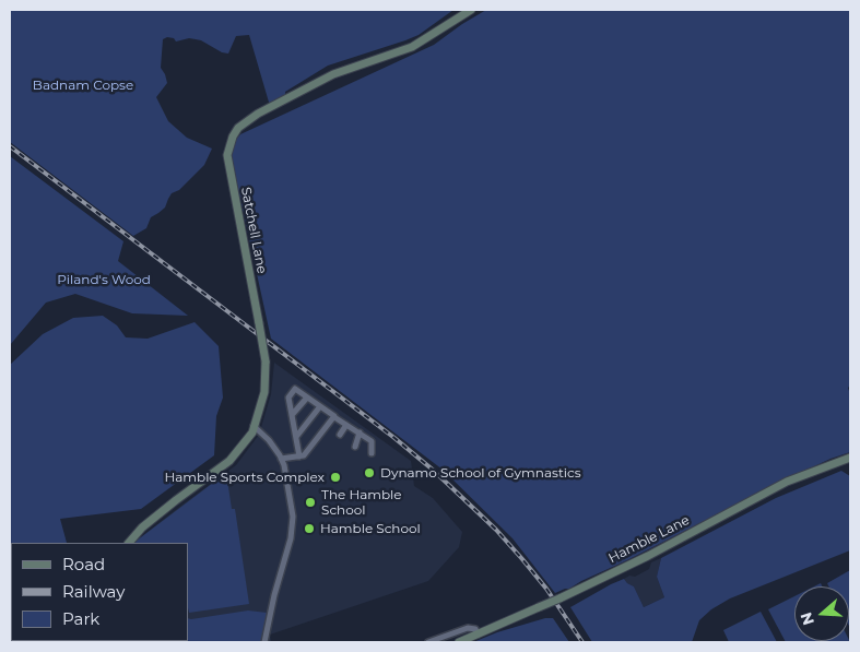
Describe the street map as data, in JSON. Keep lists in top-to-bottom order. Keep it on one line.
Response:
{"streets":{"street":["Satchell Lane","Hamble Lane"]},"parks":["Badnam Copse","Piland's Wood"],"places":["Dynamo School of Gymnastics","Hamble Sports Complex","The Hamble School","Hamble School"],"legend":["Road","Railway","Park"],"north":"left"}
